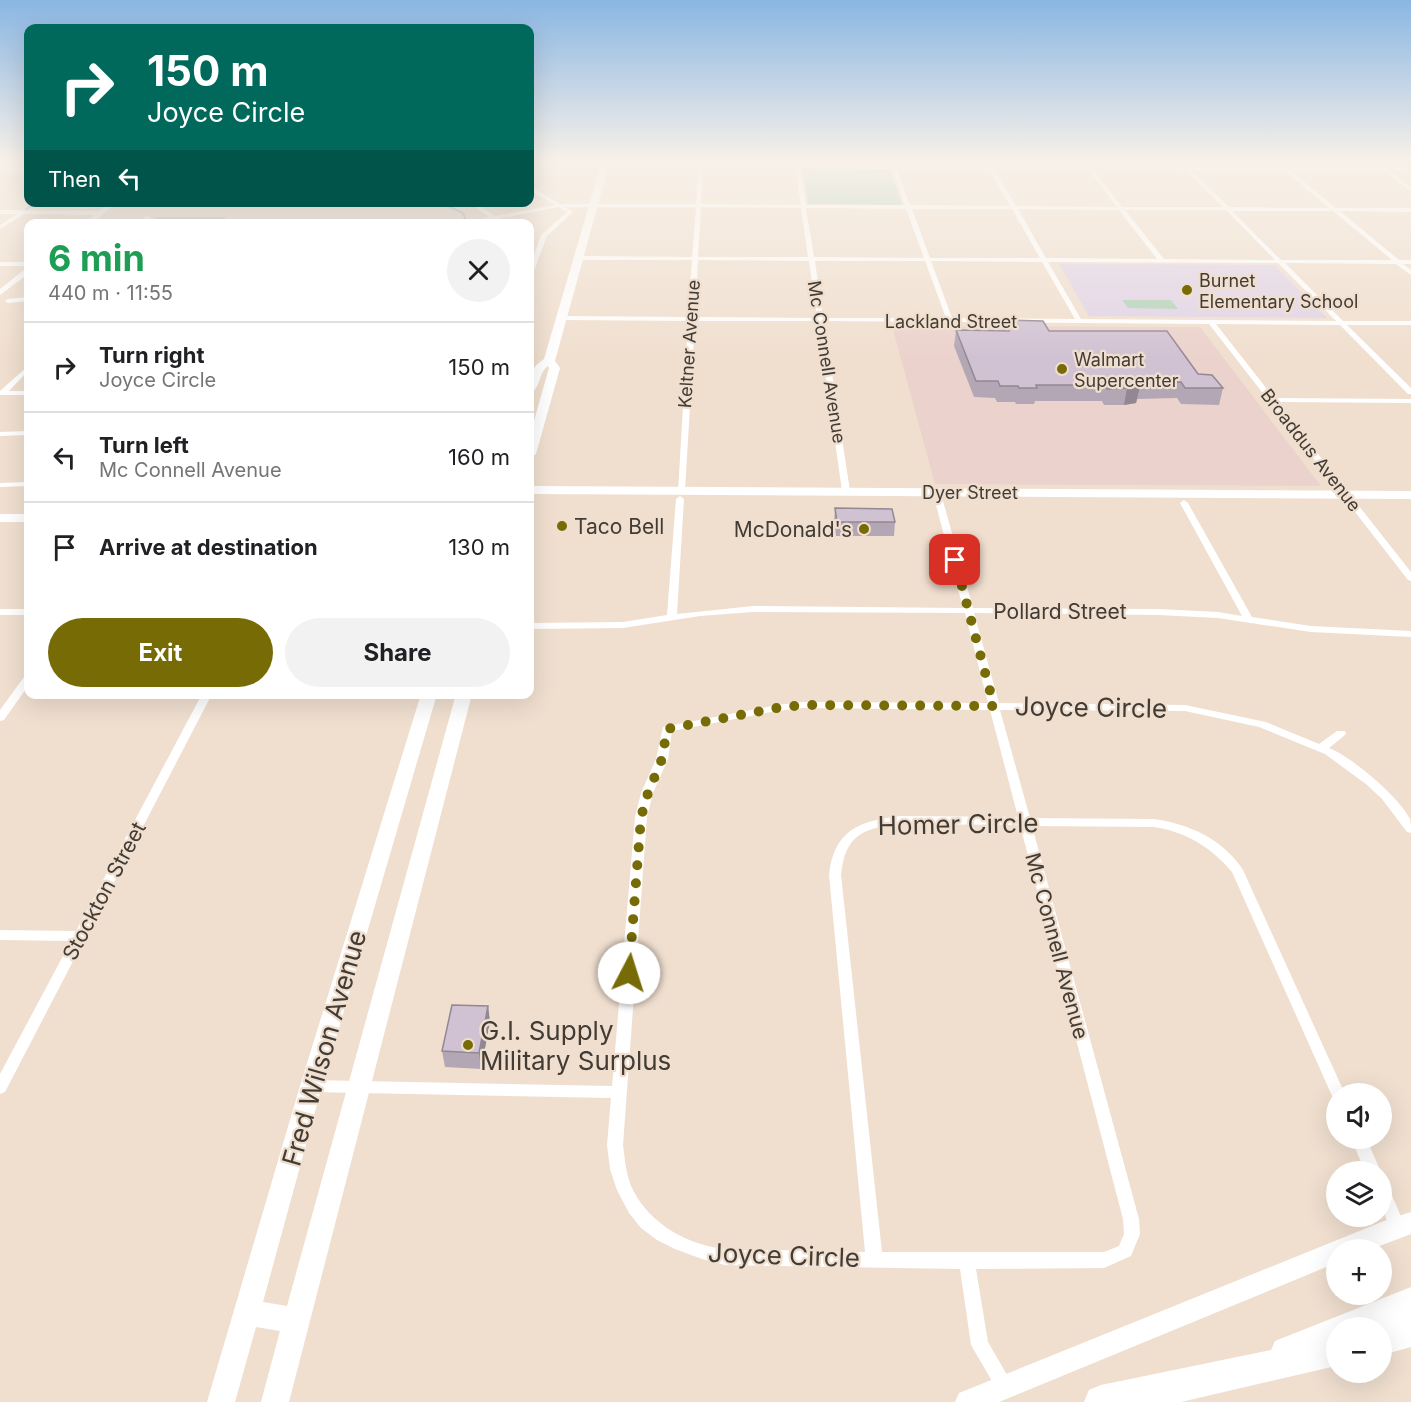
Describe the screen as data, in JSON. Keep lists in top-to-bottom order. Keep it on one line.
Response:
{"streets":{"main road":["Dyer Street","Fred Wilson Avenue"],"street":["Lackland Street","Keltner Avenue","Mc Connell Avenue","Broaddus Avenue","Pollard Street","Joyce Circle","Homer Circle","Stockton Street"]},"crossings":[["Lackland Street","Keltner Avenue"],["Lackland Street","Mc Connell Avenue"],["Lackland Street","Broaddus Avenue"],["Keltner Avenue","Dyer Street"],["Keltner Avenue","Pollard Street"],["Mc Connell Avenue","Dyer Street"],["Mc Connell Avenue","Pollard Street"],["Mc Connell Avenue","Joyce Circle"],["Mc Connell Avenue","Homer Circle"],["Broaddus Avenue","Dyer Street"],["Joyce Circle","Homer Circle"]],"places":["Burnet Elementary School","Walmart Supercenter","Taco Bell","McDonald's","G.I. Supply Military Surplus"],"page":{"turn":["150 m","Joyce Circle"],"then":"Then","heading":["6 min","440 m · 11:55"],"list":[{"name":"Turn right","note":"Joyce Circle","value":"150 m"},{"name":"Turn left","note":"Mc Connell Avenue","value":"160 m"},{"name":"Arrive at destination","value":"130 m"}],"buttons":["Exit","Share"],"map_buttons":["+","−"]}}
